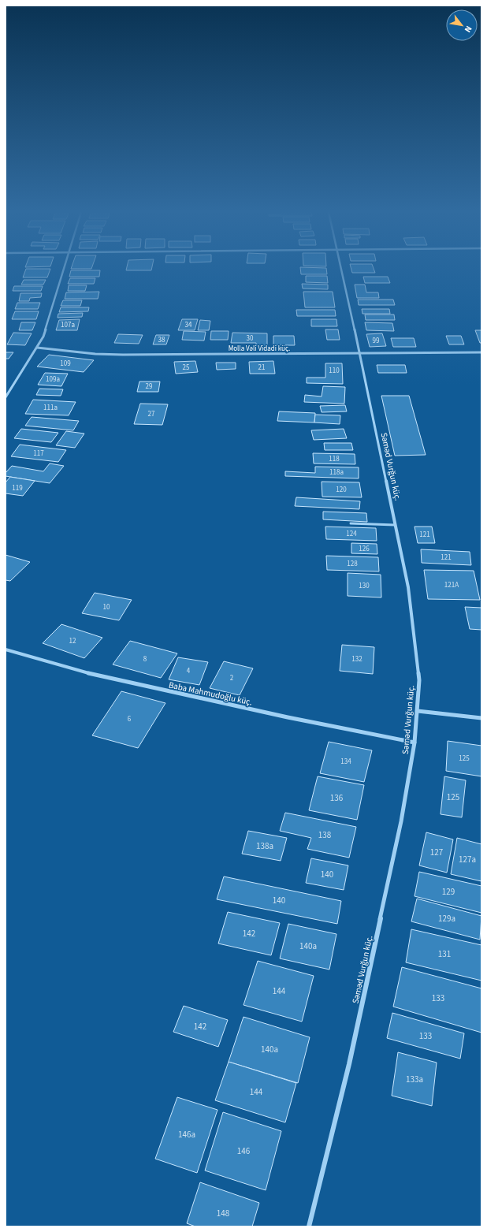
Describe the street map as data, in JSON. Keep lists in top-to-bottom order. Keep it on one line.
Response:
{"streets":{"street":["Molla Vəli Vidadi küç.","Səməd Vurğun küç.","Baba Mahmudoğlu küç."]},"crossings":[["Molla Vəli Vidadi küç.","Səməd Vurğun küç."],["Səməd Vurğun küç.","Baba Mahmudoğlu küç."]],"house_numbers":["107a","34","30","38","99","109","25","21","110","109a","29","111a","27","117","118","118a","119","120","124","121","126","121","128","121A","130","10","12","8","132","4","2","6","125","134","125","136","138","138a","127","127a","140","129","140","129a","142","140a","131","144","133","142","133","140a","133a","144","146a","146","148"],"north":"bottom right"}
